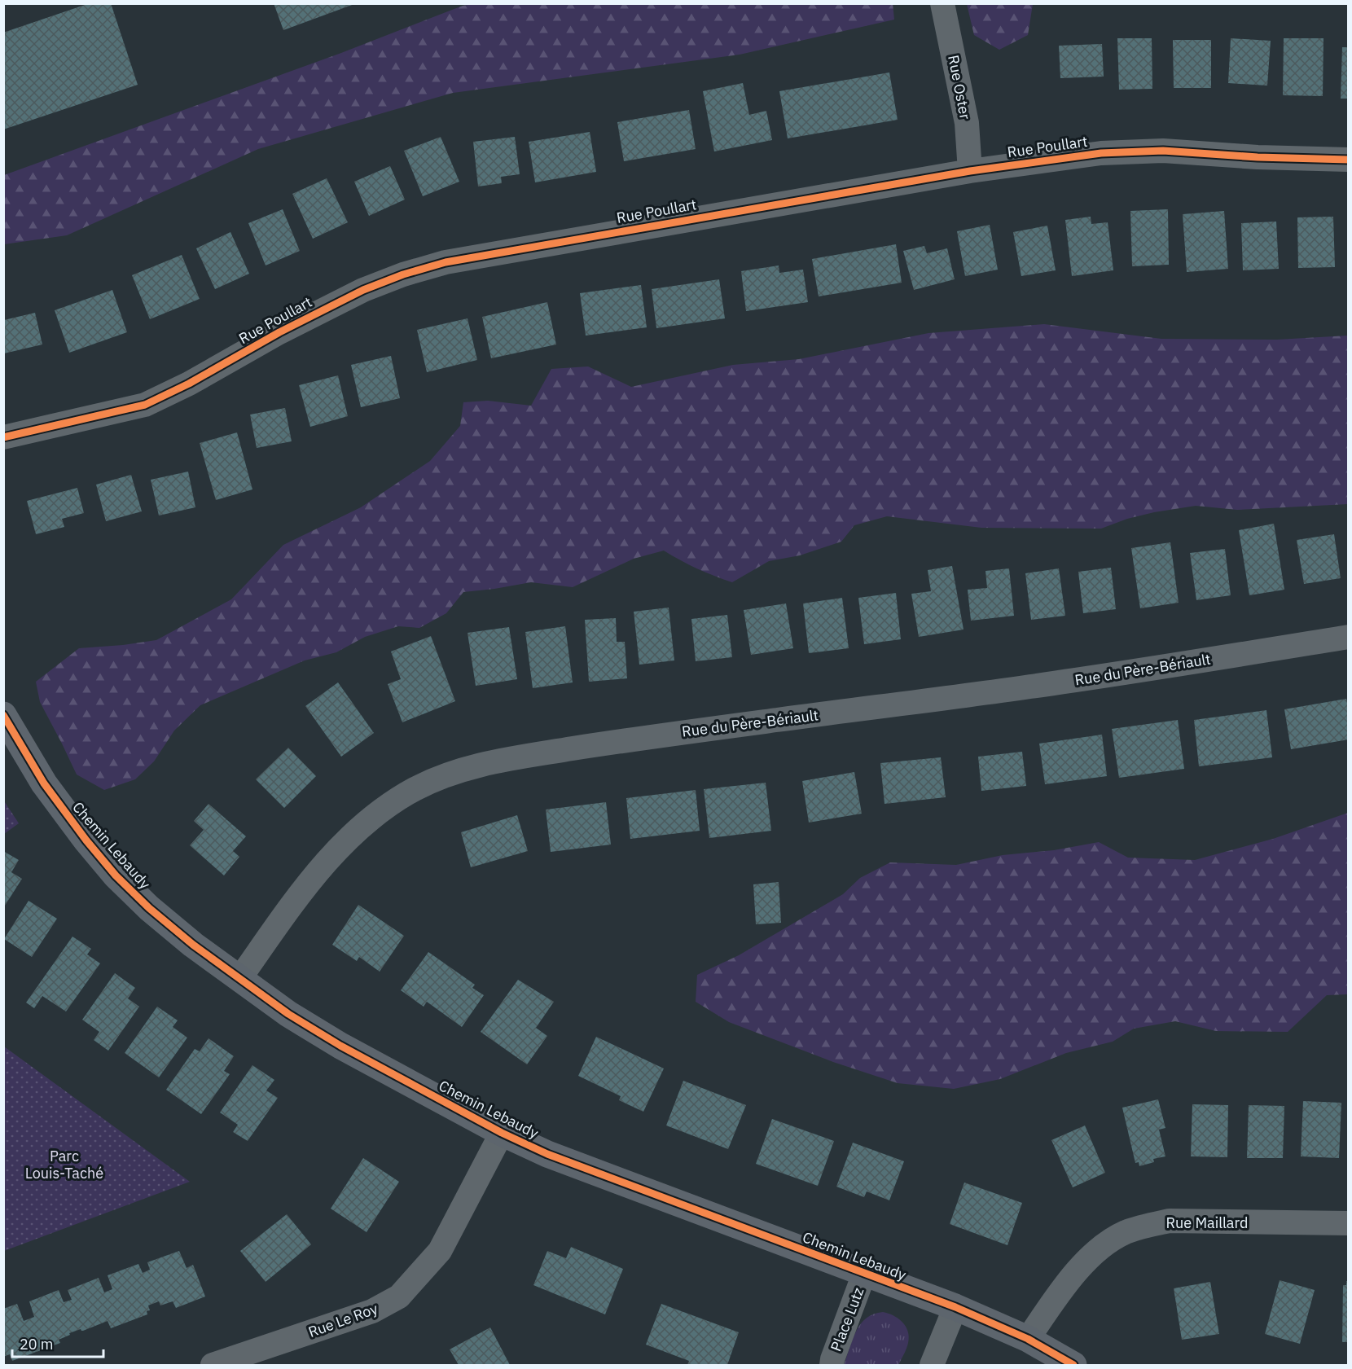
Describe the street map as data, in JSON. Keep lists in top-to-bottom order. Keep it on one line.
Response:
{"streets":{"street":["Rue Oster","Rue Poullart","Rue du Père-Bériault","Chemin Lebaudy","Rue Maillard","Place Lutz","Rue Le Roy"]},"crossings":[["Rue Oster","Rue Poullart"],["Rue du Père-Bériault","Chemin Lebaudy"],["Chemin Lebaudy","Rue Maillard"],["Chemin Lebaudy","Place Lutz"],["Chemin Lebaudy","Rue Le Roy"]],"parks":["Parc Louis-Taché"],"scale_bar":"20 m"}
